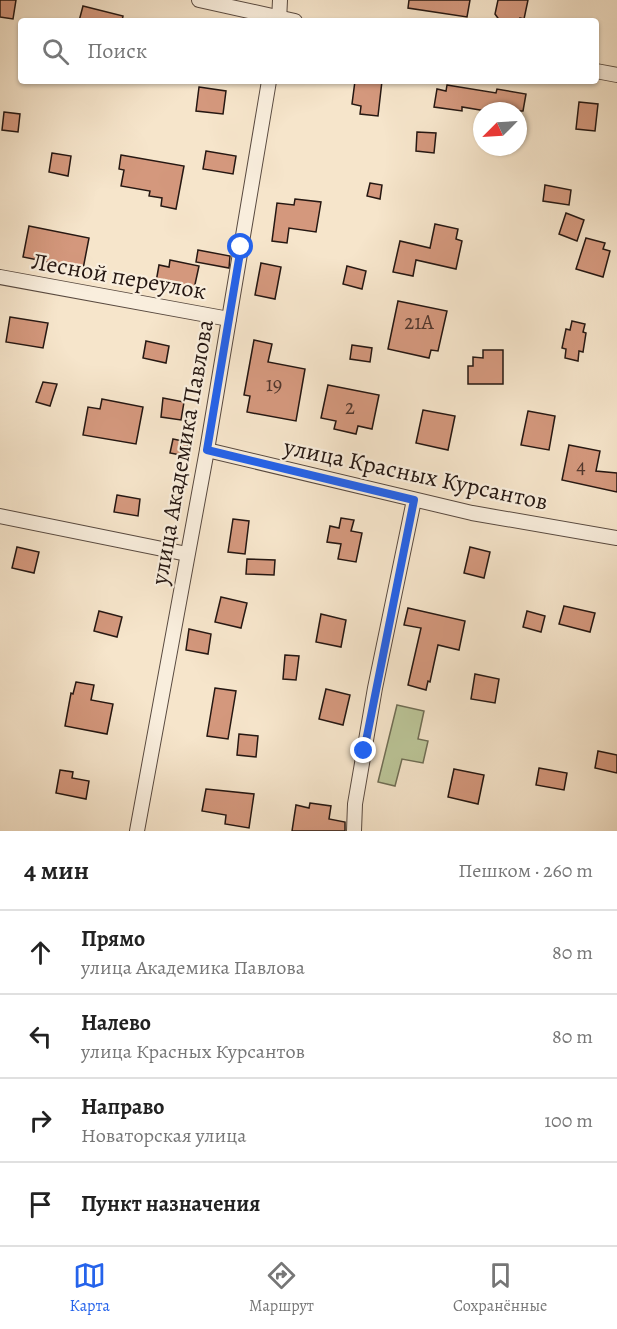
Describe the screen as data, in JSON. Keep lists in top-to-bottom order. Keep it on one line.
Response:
{"streets":{"street":["Лесной переулок","улица Академика Павлова","улица Красных Курсантов"]},"crossings":[["Лесной переулок","улица Академика Павлова"],["улица Академика Павлова","улица Красных Курсантов"]],"house_numbers":["21А","19","2","4"],"north":"bottom left","page":{"search":"Поиск","heading":["4 мин","Пешком · 260 m"],"list":[["Прямо","улица Академика Павлова","80 m"],["Налево","улица Красных Курсантов","80 m"],["Направо","Новаторская улица","100 m"],"Пункт назначения"],"nav":["Карта","Маршрут","Сохранённые"]}}
